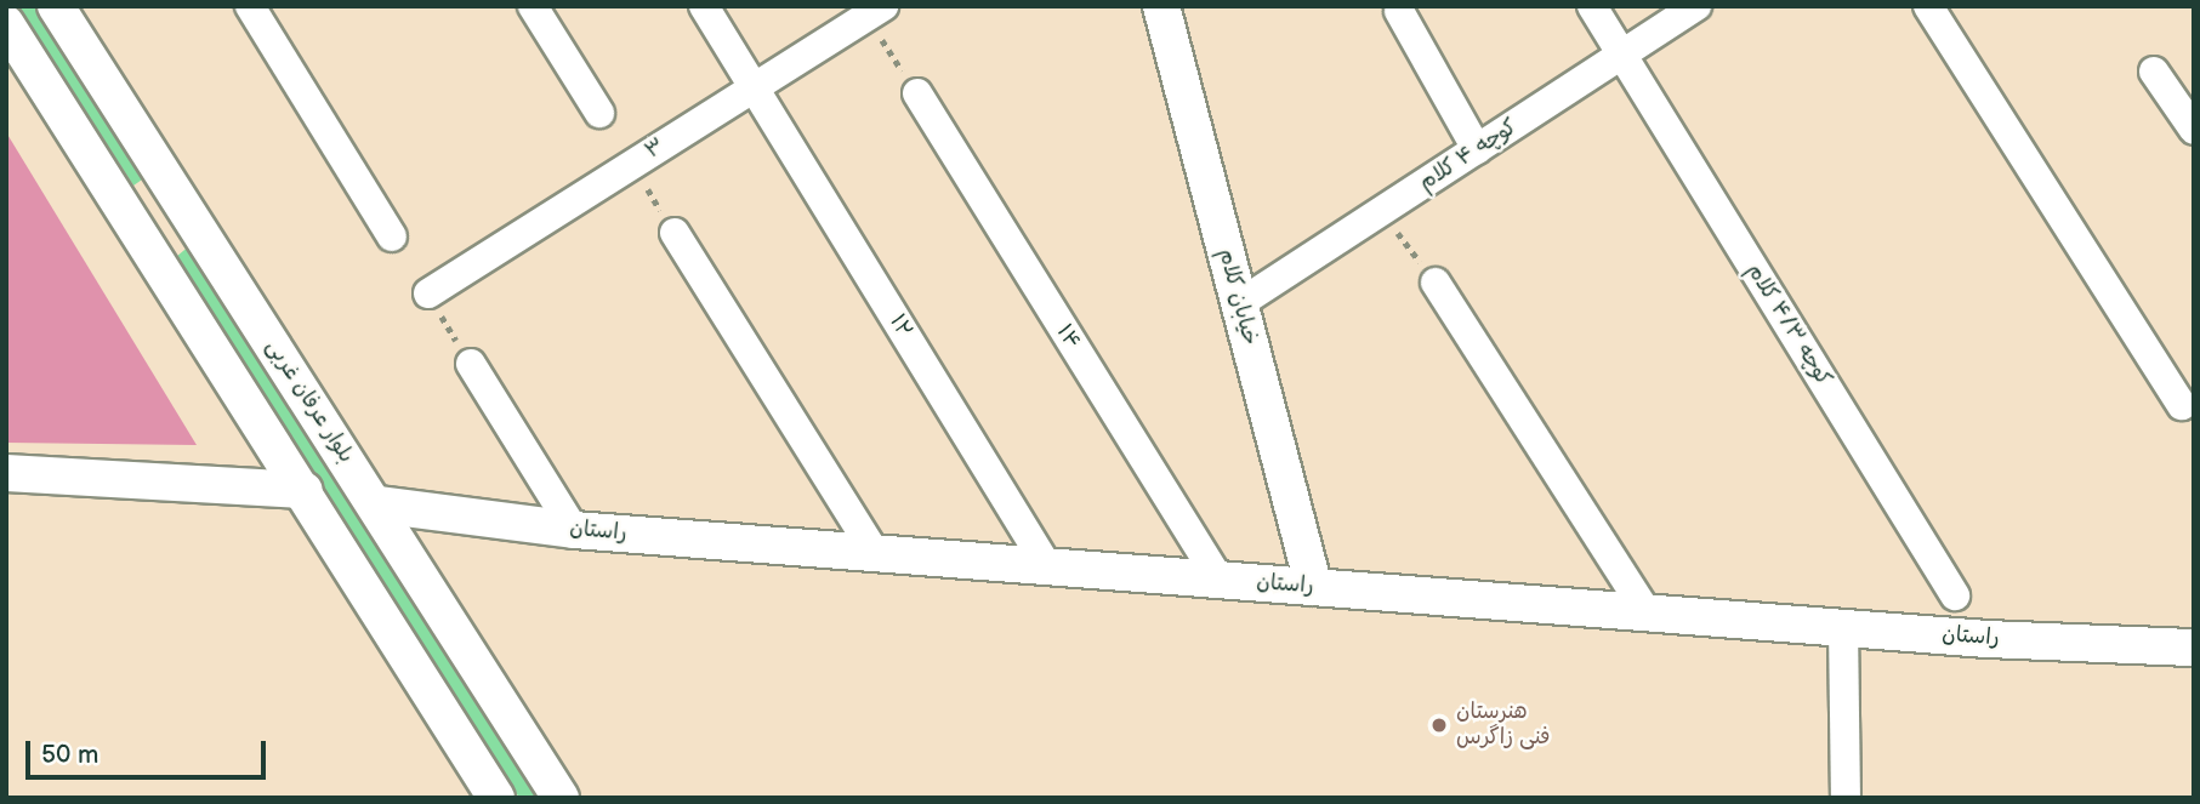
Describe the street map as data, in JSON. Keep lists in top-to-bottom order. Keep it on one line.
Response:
{"streets":{"street":["۳","کوچه ۴ کلام","خیابان کلام","کوچه ۴/۳ کلام","۱۲","۱۴","بلوار عرفان غربی","راستان"]},"crossings":[["۳","۱۲"],["کوچه ۴ کلام","خیابان کلام"],["کوچه ۴ کلام","کوچه ۴/۳ کلام"],["خیابان کلام","راستان"],["۱۲","راستان"],["۱۴","راستان"],["بلوار عرفان غربی","راستان"]],"places":["هنرستان فنی زاگرس"],"scale_bar":"50 m"}
